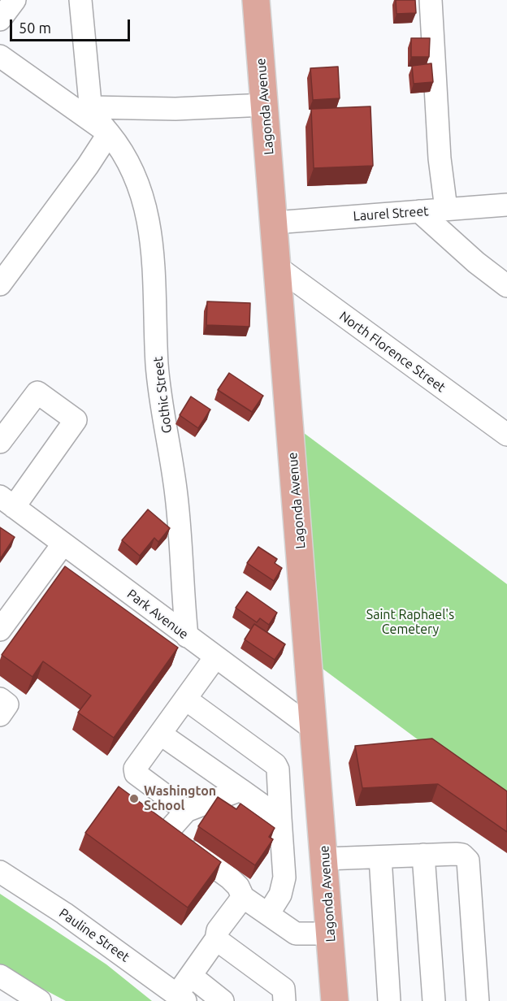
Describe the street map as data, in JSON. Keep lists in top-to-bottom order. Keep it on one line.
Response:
{"streets":{"main road":["Lagonda Avenue"],"street":["Laurel Street","North Florence Street","Gothic Street","Park Avenue","Pauline Street"]},"crossings":[["Lagonda Avenue","Laurel Street"],["Lagonda Avenue","North Florence Street"],["Lagonda Avenue","Park Avenue"],["Gothic Street","Park Avenue"]],"parks":["Saint Raphael's Cemetery"],"places":["Washington School"],"scale_bar":"50 m"}
